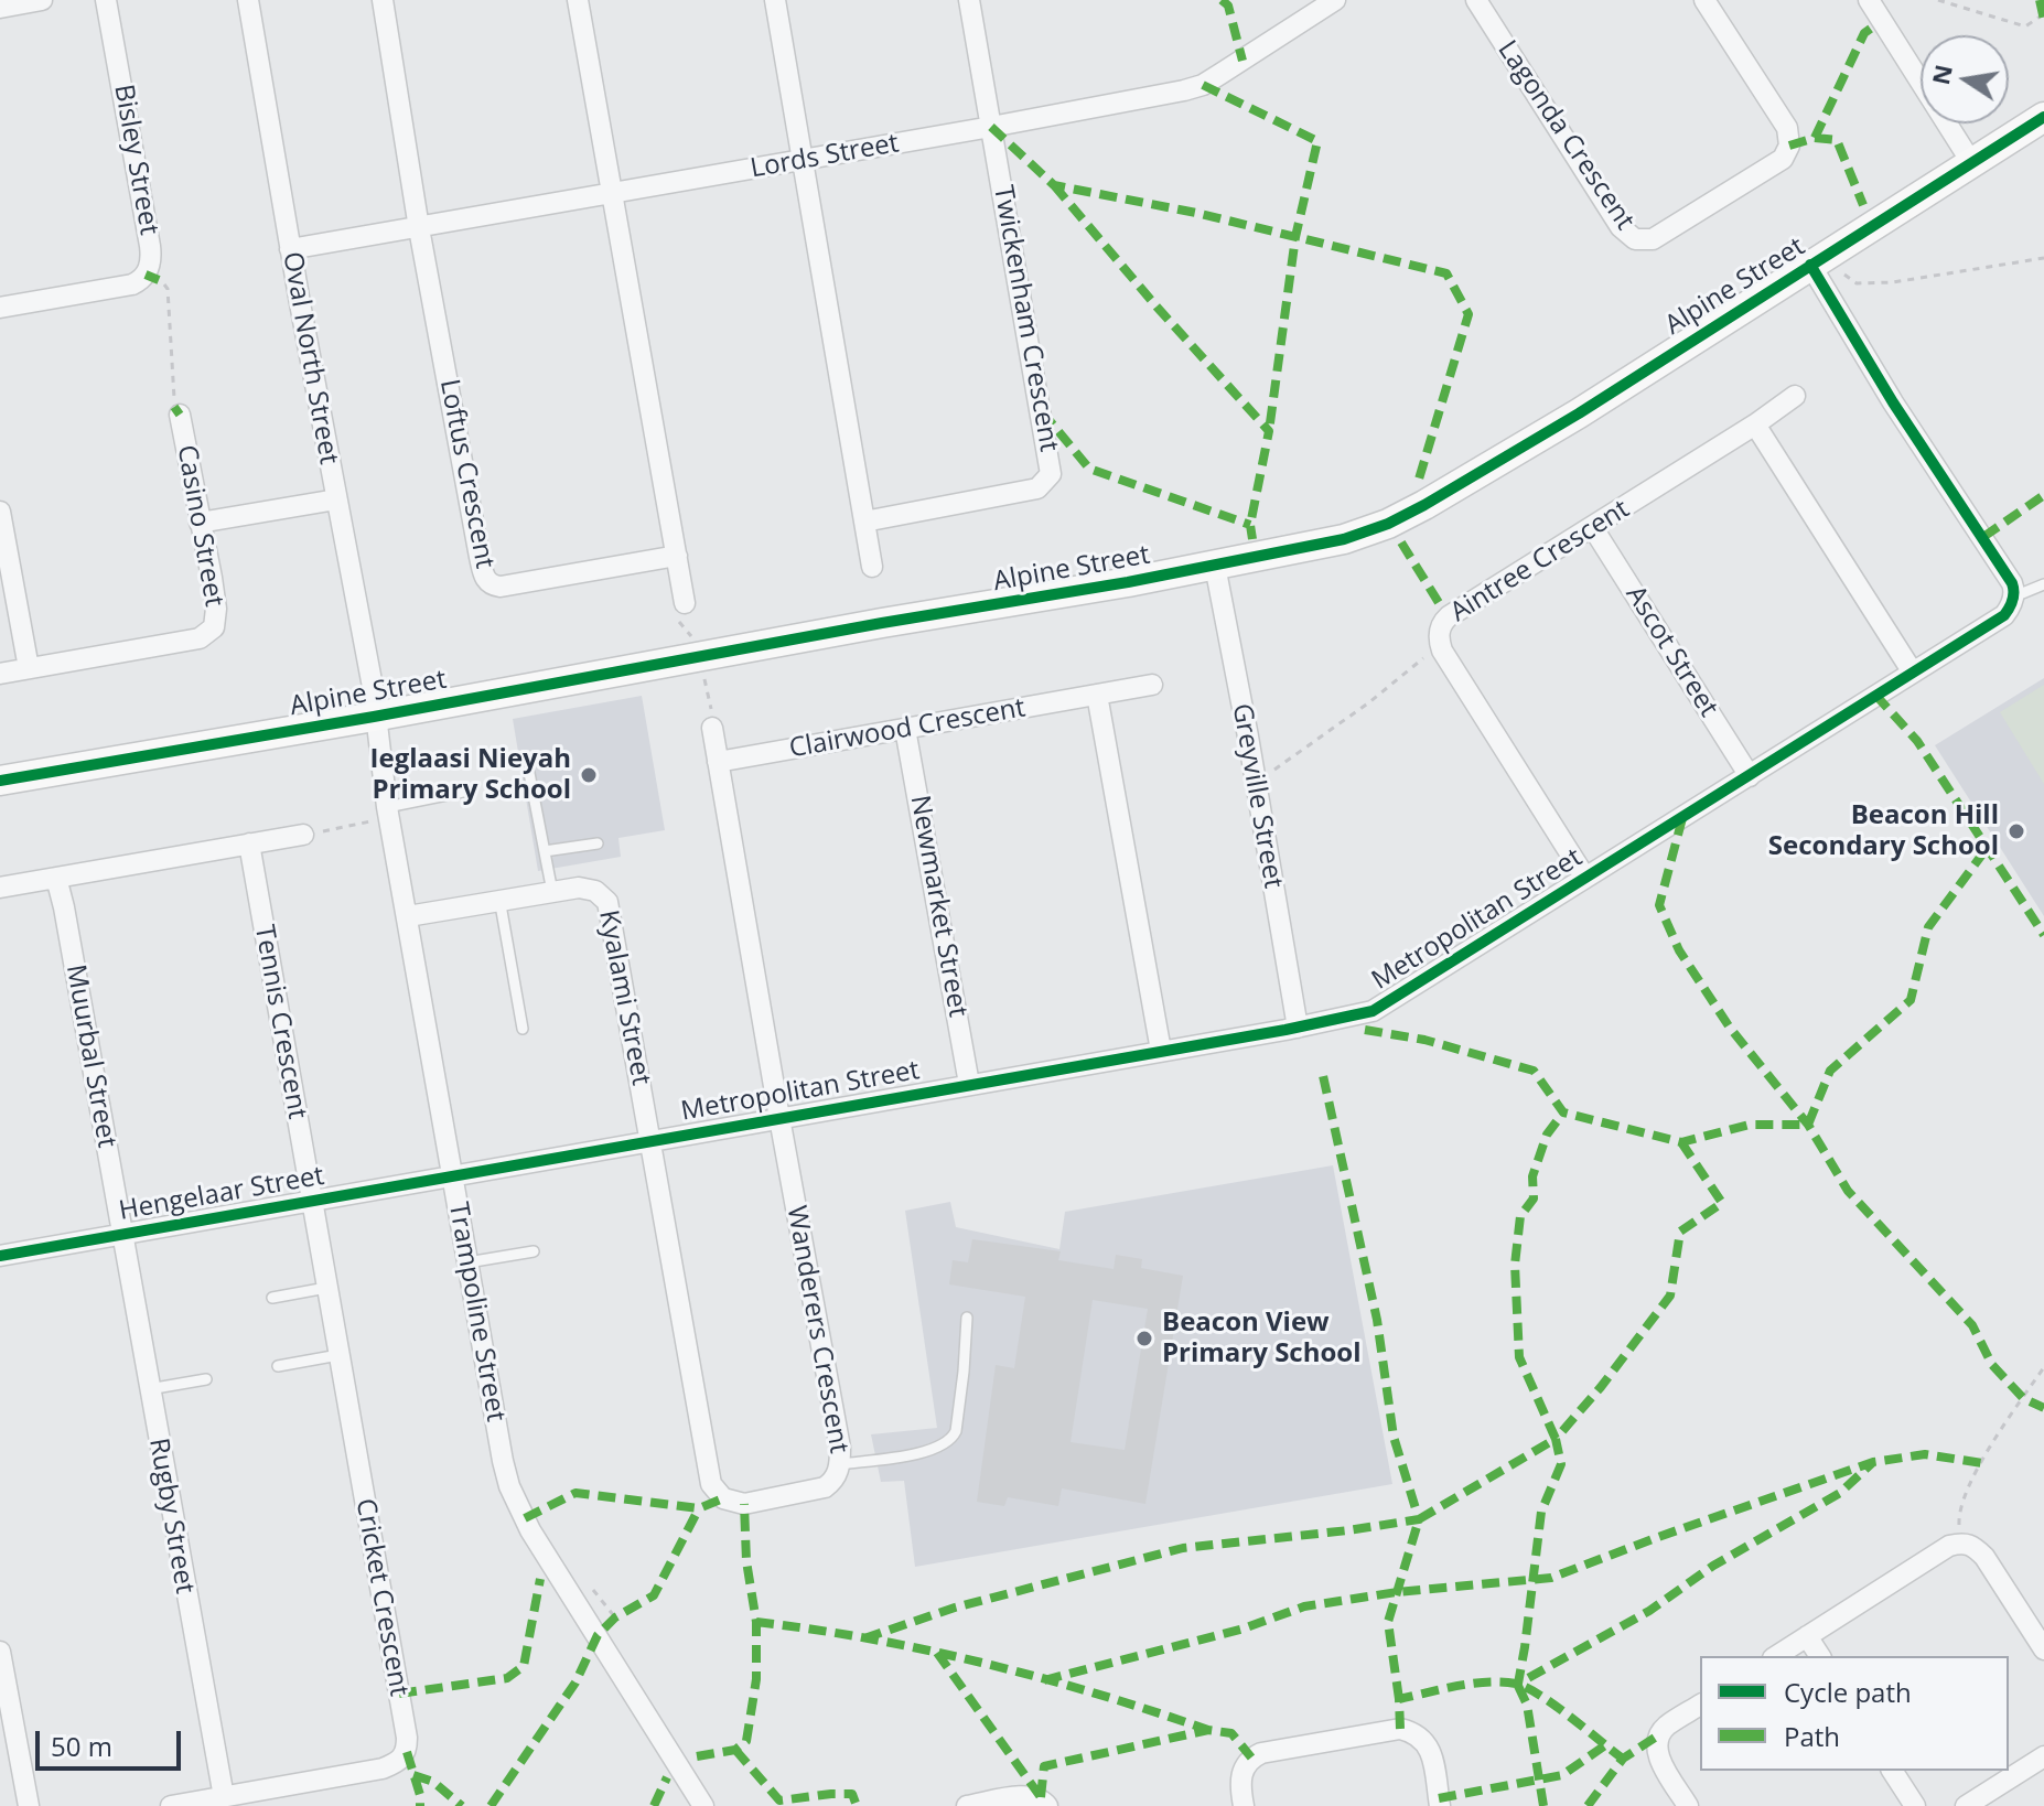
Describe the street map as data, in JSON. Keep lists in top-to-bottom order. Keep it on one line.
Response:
{"streets":{"street":["Lagonda Crescent","Lords Street","Bisley Street","Alpine Street","Twickenham Crescent","Oval North Street","Loftus Crescent","Casino Street","Aintree Crescent","Ascot Street","Clairwood Crescent","Greyville Street","Newmarket Street","Metropolitan Street","Kyalami Street","Tennis Crescent","Muurbal Street","Hengelaar Street","Trampoline Street","Wanderers Crescent","Rugby Street","Cricket Crescent"]},"crossings":[["Lords Street","Twickenham Crescent"],["Lords Street","Oval North Street"],["Lords Street","Loftus Crescent"],["Alpine Street","Oval North Street"],["Alpine Street","Greyville Street"],["Alpine Street","Trampoline Street"],["Oval North Street","Trampoline Street"],["Aintree Crescent","Ascot Street"],["Aintree Crescent","Metropolitan Street"],["Ascot Street","Metropolitan Street"],["Clairwood Crescent","Newmarket Street"],["Greyville Street","Metropolitan Street"],["Newmarket Street","Metropolitan Street"],["Metropolitan Street","Kyalami Street"],["Metropolitan Street","Hengelaar Street"],["Metropolitan Street","Trampoline Street"],["Metropolitan Street","Wanderers Crescent"],["Kyalami Street","Trampoline Street"],["Kyalami Street","Wanderers Crescent"],["Tennis Crescent","Hengelaar Street"],["Tennis Crescent","Cricket Crescent"],["Muurbal Street","Hengelaar Street"],["Muurbal Street","Rugby Street"],["Hengelaar Street","Trampoline Street"],["Hengelaar Street","Rugby Street"],["Hengelaar Street","Cricket Crescent"],["Rugby Street","Cricket Crescent"]],"places":["Ieglaasi Nieyah Primary School","Beacon Hill Secondary School","Beacon View Primary School"],"legend":["Cycle path","Path"],"scale_bar":"50 m","north":"left"}
